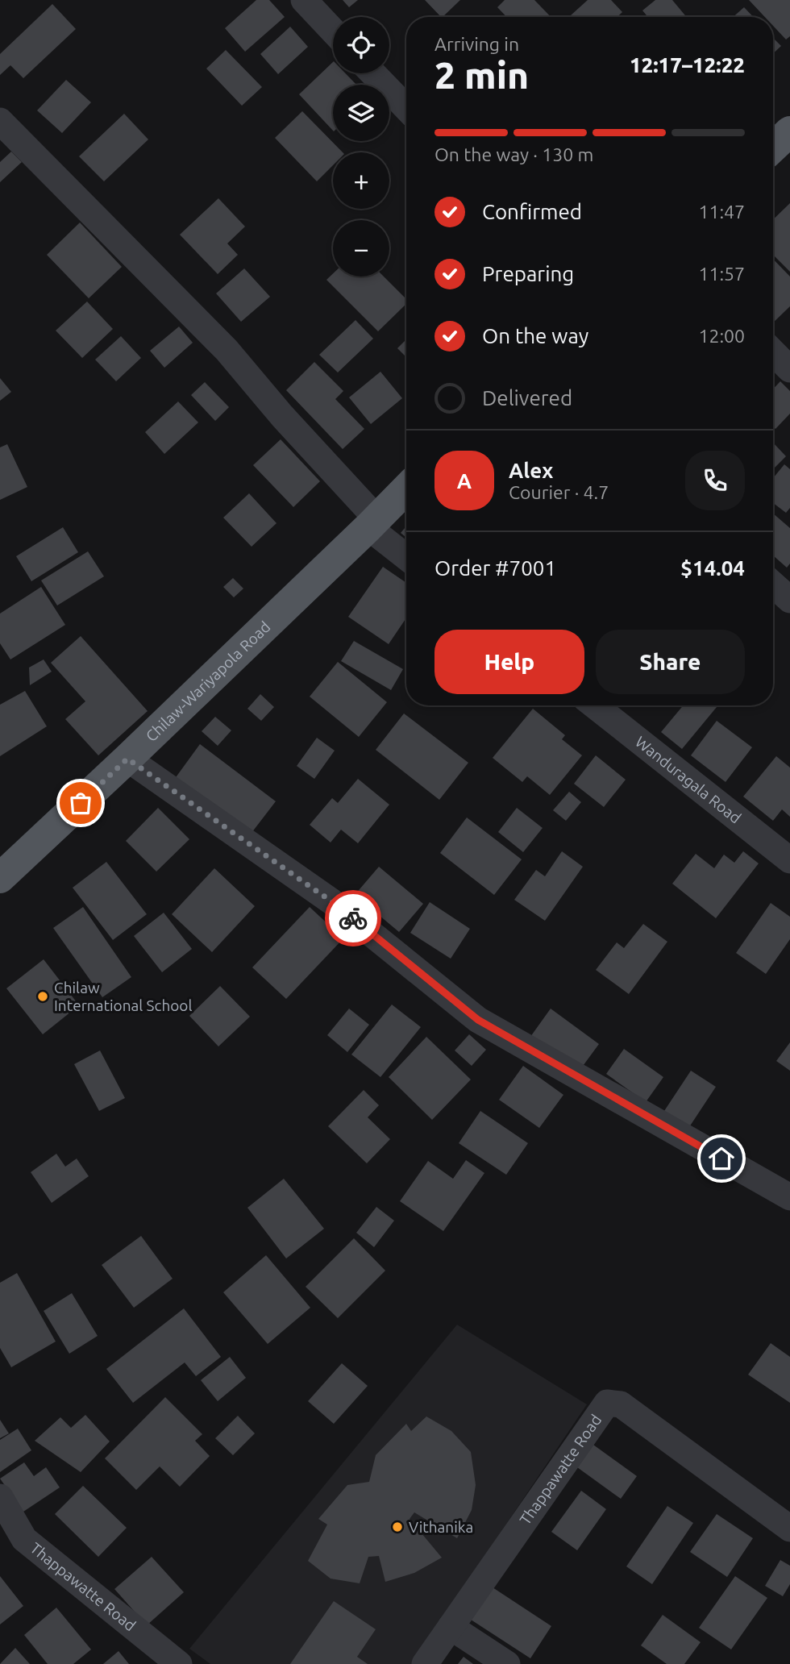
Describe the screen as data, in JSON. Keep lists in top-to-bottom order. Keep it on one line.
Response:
{"streets":{"main road":["Chilaw-Wariyapola Road"],"street":["Wanduragala Road","Thappawatte Road"]},"places":["Chilaw International School","Vithanika"],"page":{"map_buttons":["+","−"],"heading":["2 min","Arriving in","12:17–12:22"],"panel":["Alex","Courier · 4.7","Order #7001","$14.04"],"bar":"On the way · 130 m","list":[["Confirmed","11:47"],["Preparing","11:57"],["On the way","12:00"],"Delivered"],"round":"A","buttons":["Help","Share"]}}
